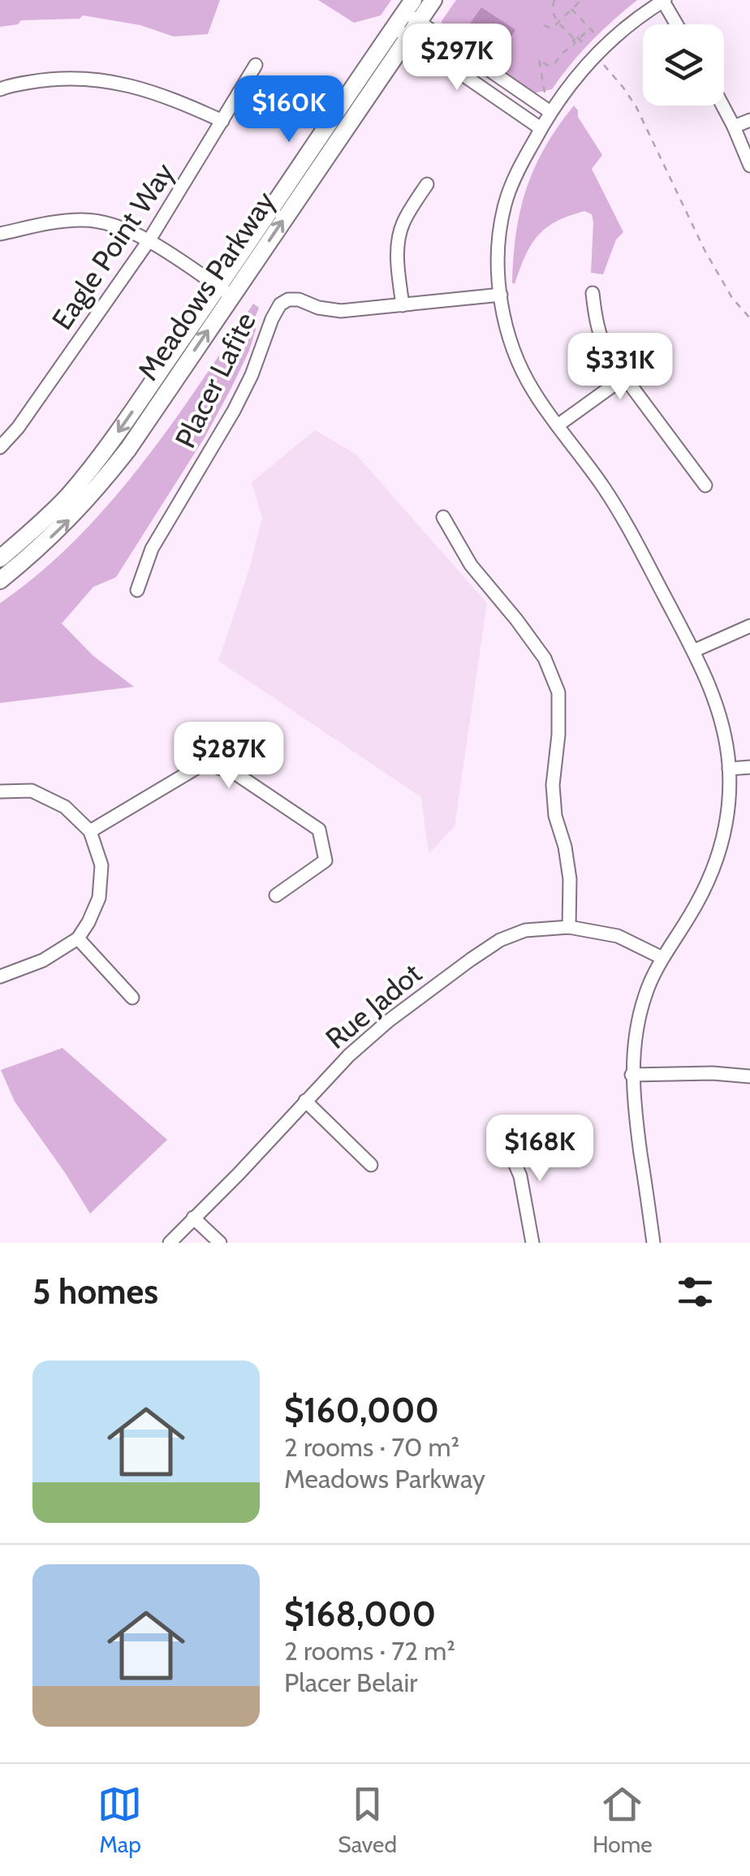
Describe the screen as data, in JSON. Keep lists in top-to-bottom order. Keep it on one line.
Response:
{"streets":{"main road":["Meadows Parkway"],"street":["Eagle Point Way","Placer Lafite","Rue Jadot"]},"page":{"price":["$297K","$160K","$331K","$287K","$168K"],"heading":"5 homes","list":[{"name":"$160,000","note":"2 rooms · 70 m² · Meadows Parkway"},{"name":"$168,000","note":"2 rooms · 72 m² · Placer Belair"}],"tabs":["Map","Saved","Home"]}}
